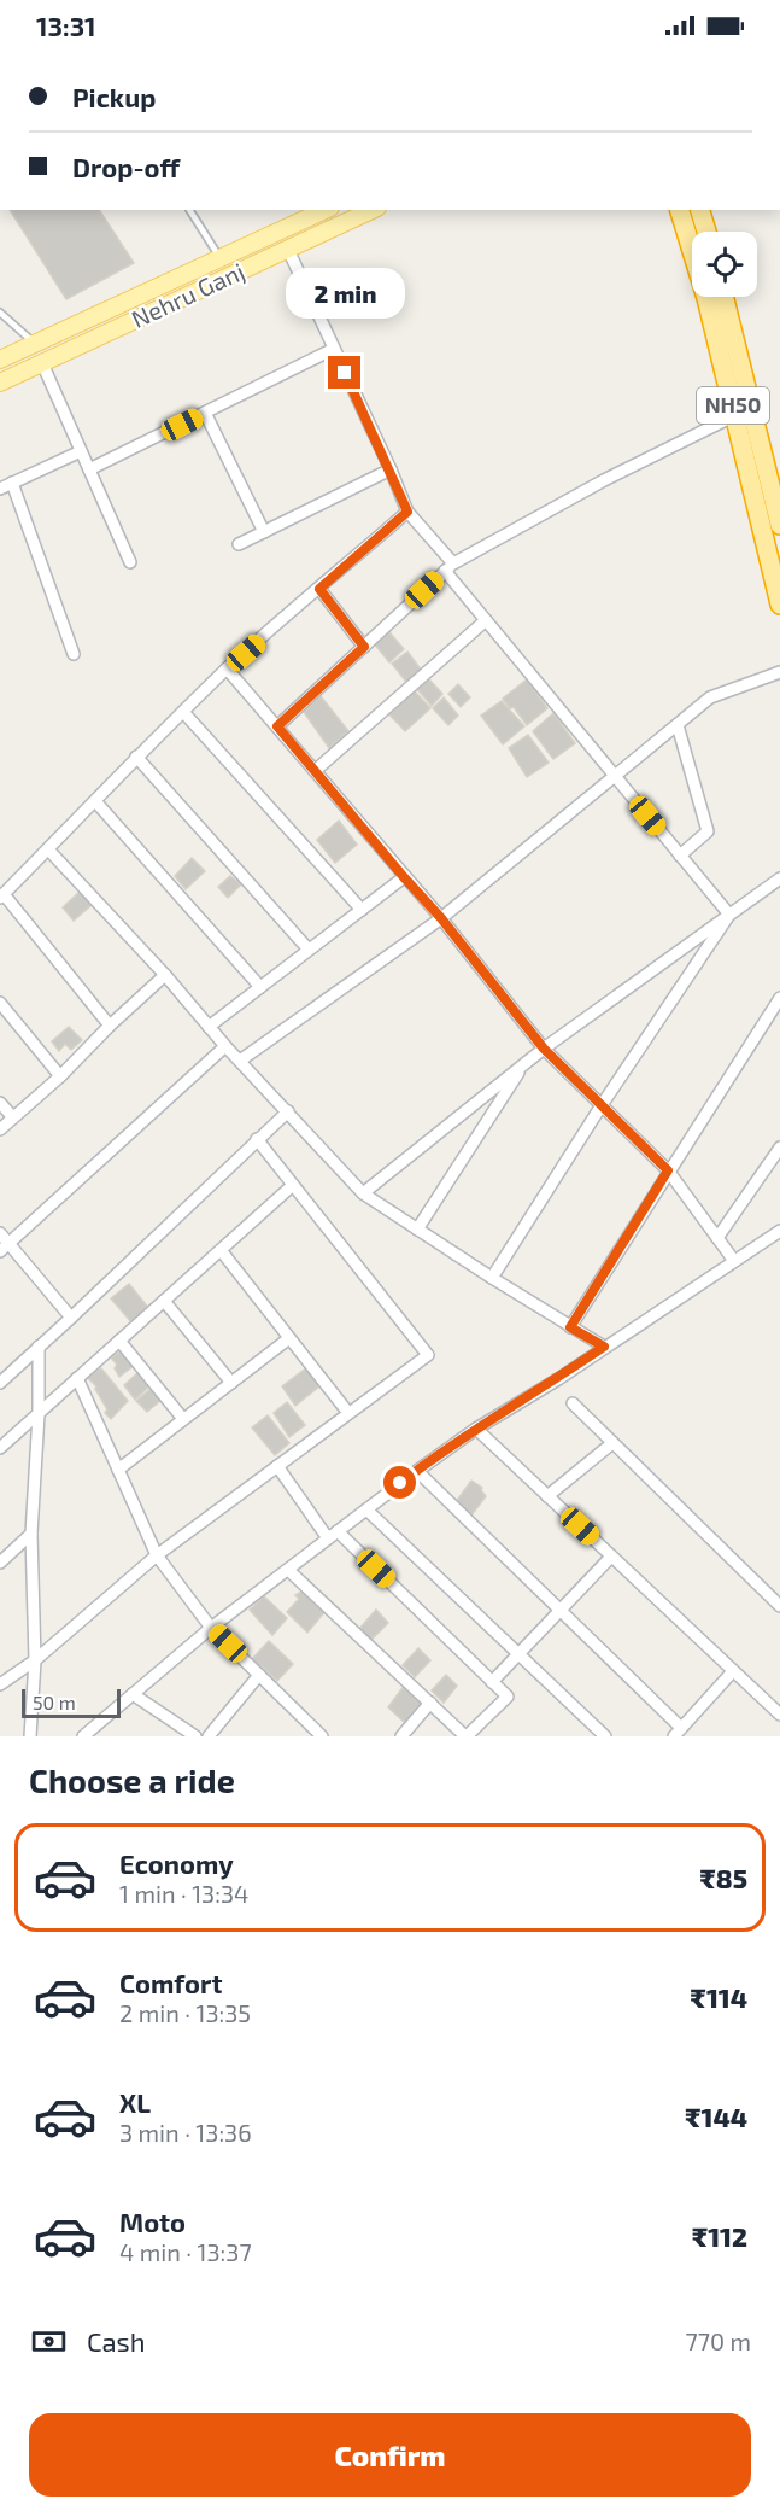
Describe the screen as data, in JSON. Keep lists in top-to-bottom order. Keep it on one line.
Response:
{"streets":{"highway":["NH50"],"main road":["Nehru Ganj"]},"scale_bar":"50 m","page":{"status":"13:31","banner":["Pickup","Drop-off"],"bubble":"2 min","scale":"50 m","heading":"Choose a ride","list":[{"name":"Economy","note":"1 min · 13:34","value":"₹85"},{"name":"Comfort","note":"2 min · 13:35","value":"₹114"},{"name":"XL","note":"3 min · 13:36","value":"₹144"},{"name":"Moto","note":"4 min · 13:37","value":"₹112"}],"pay":["Cash","770 m"],"buttons":"Confirm"}}
